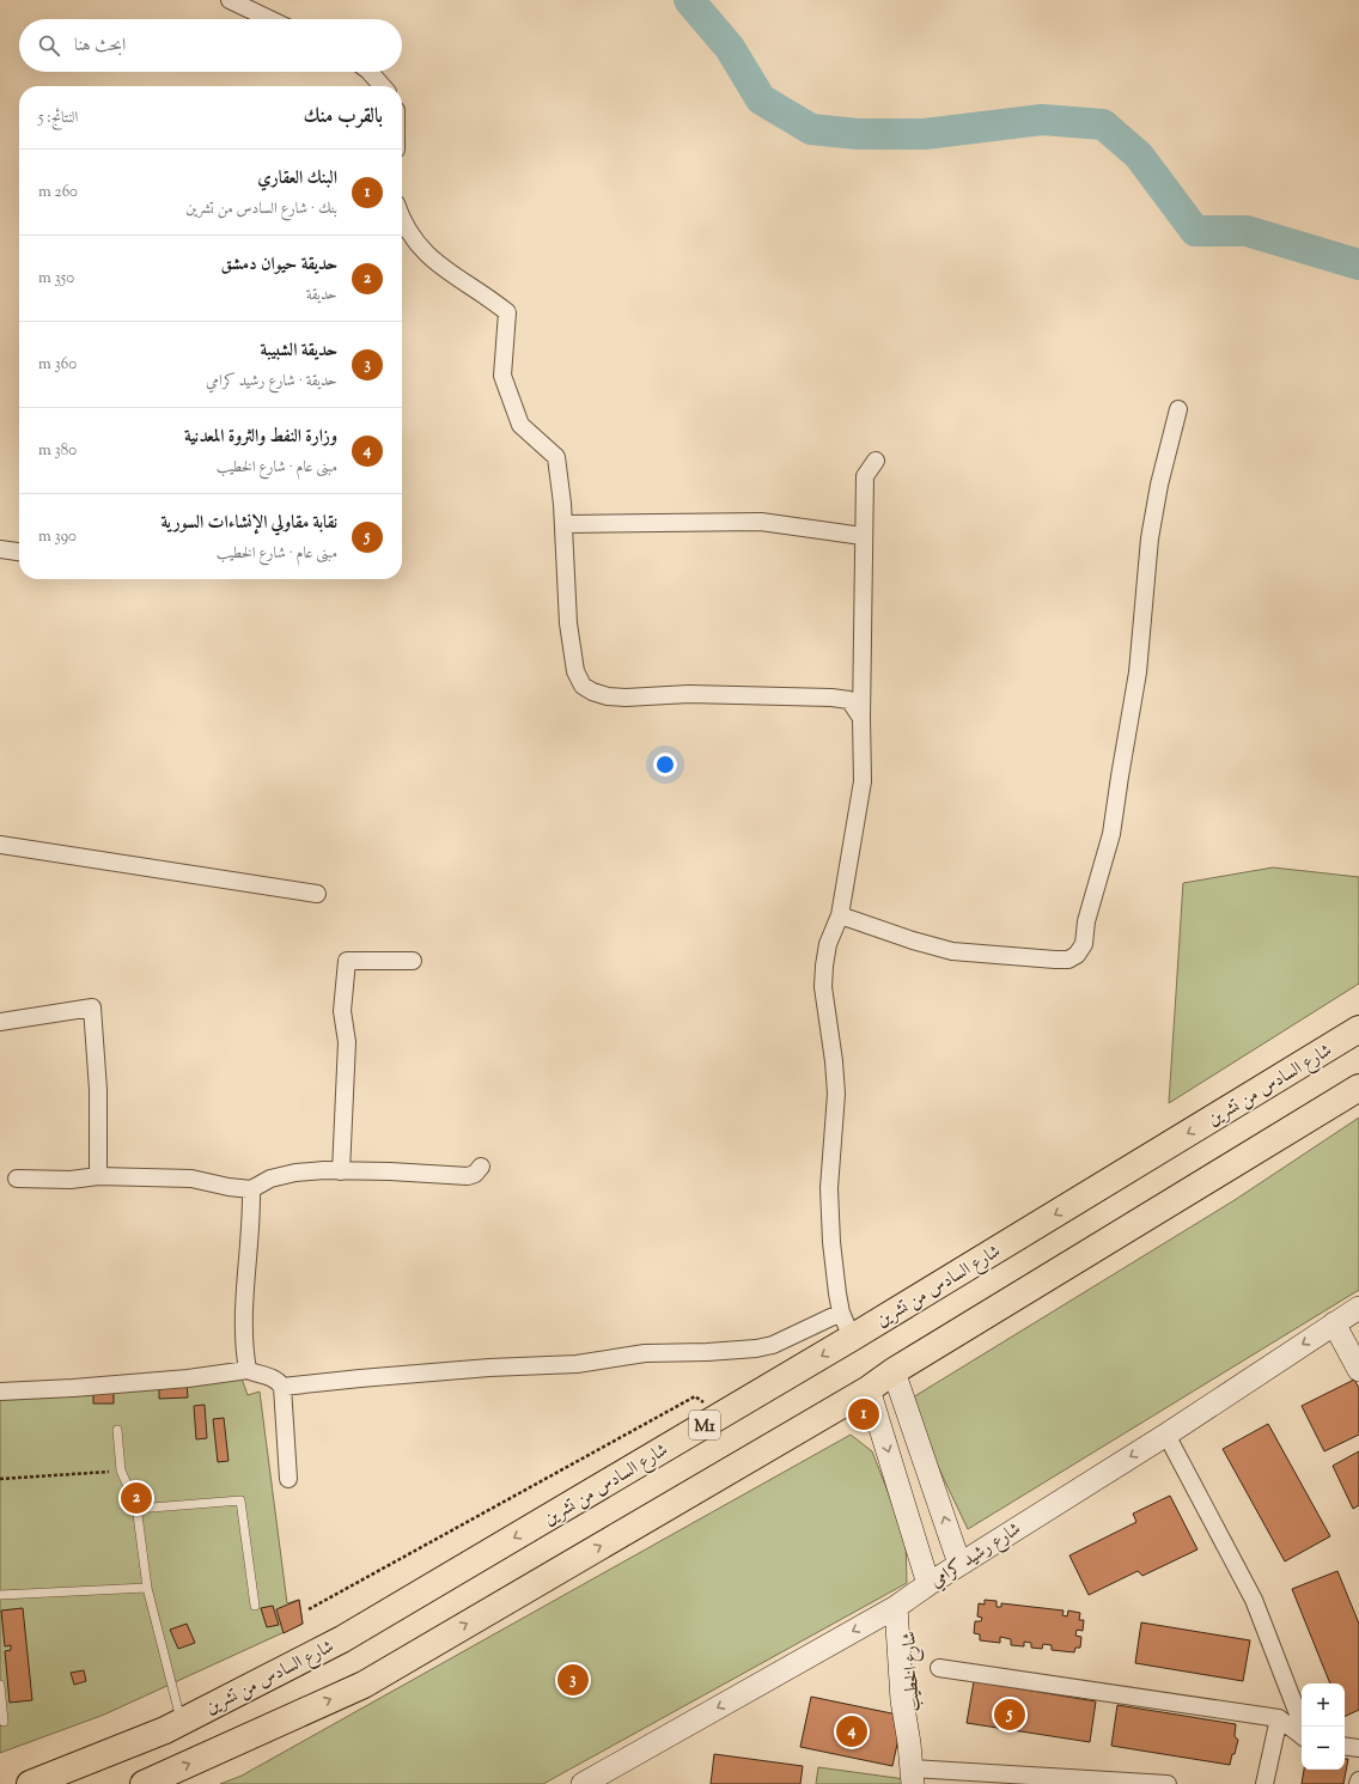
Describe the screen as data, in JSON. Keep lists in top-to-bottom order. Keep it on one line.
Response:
{"streets":{"highway":["شارع السادس من تشرين","M1"],"main road":["شارع رشيد كرامي","شارع الخطيب"]},"crossings":[["شارع رشيد كرامي","شارع الخطيب"]],"one_way":["شارع رشيد كرامي"],"page":{"search":"ابحث هنا","heading":["بالقرب منك","النتائج: 5"],"list":[{"mark":"1","name":"البنك العقاري","note":"بنك · شارع السادس من تشرين","value":"260 m"},{"mark":"2","name":"حديقة حيوان دمشق","note":"حديقة","value":"350 m"},{"mark":"3","name":"حديقة الشبيبة","note":"حديقة · شارع رشيد كرامي","value":"360 m"},{"mark":"4","name":"وزارة النفط والثروة المعدنية","note":"مبنى عام · شارع الخطيب","value":"380 m"},{"mark":"5","name":"نقابة مقاولي الإنشاءات السورية","note":"مبنى عام · شارع الخطيب","value":"390 m"}],"pins":["1","2","3","5","4"],"map_buttons":["+","−"]}}
